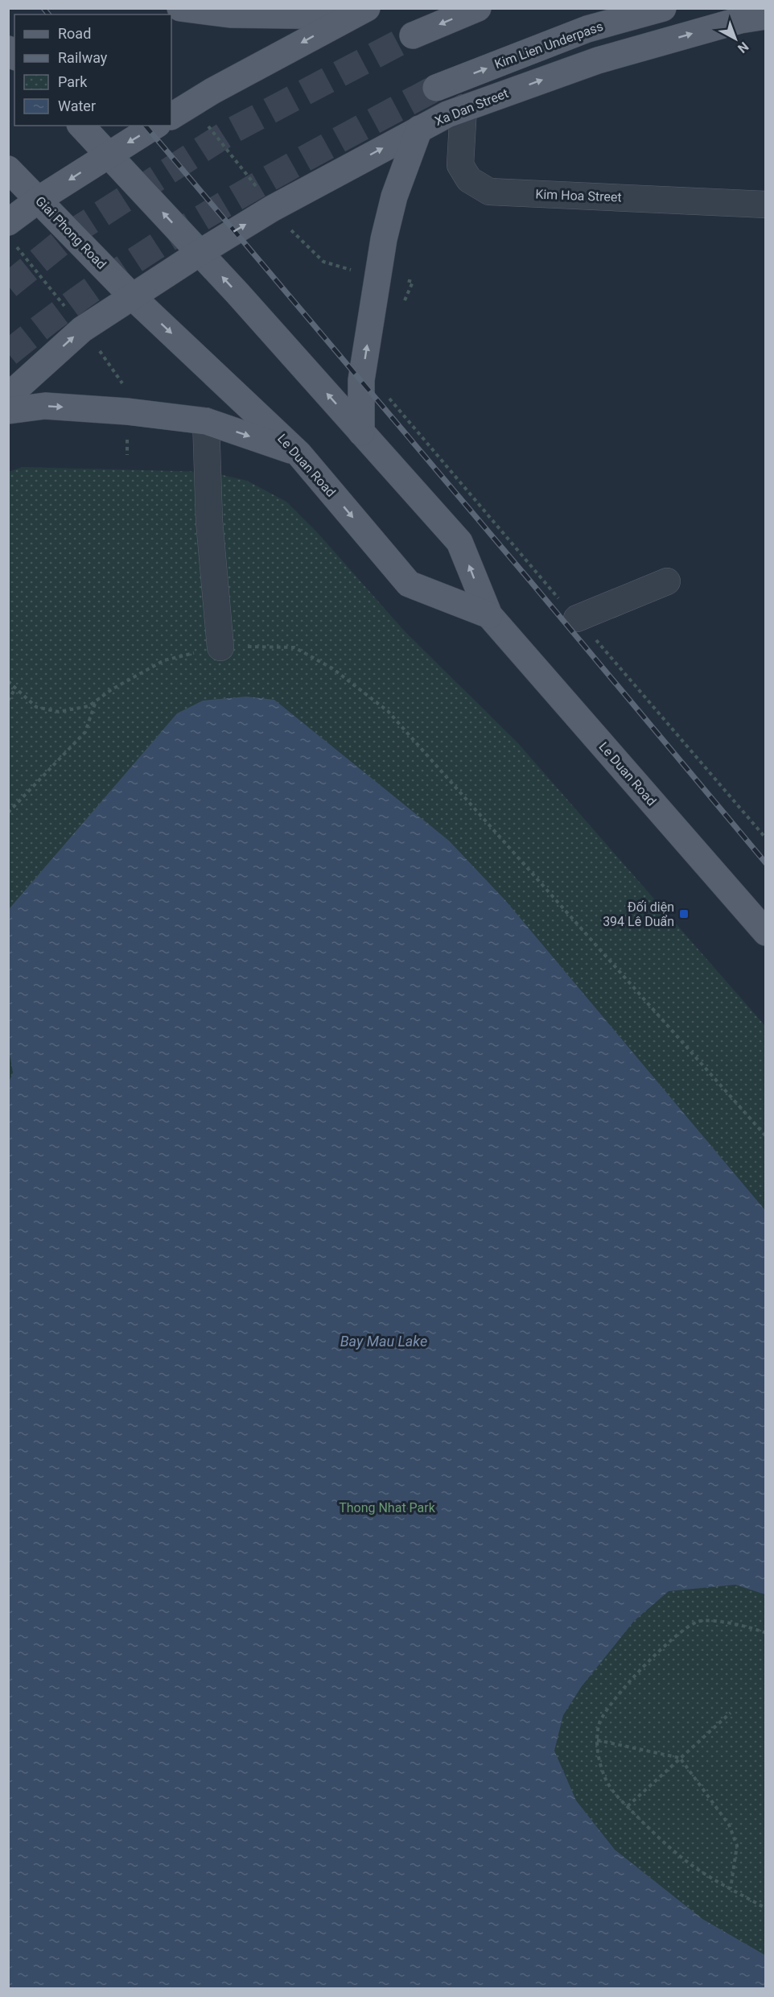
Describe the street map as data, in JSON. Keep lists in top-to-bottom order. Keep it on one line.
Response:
{"streets":{"main road":["Kim Lien Underpass","Xa Dan Street","Giai Phong Road","Le Duan Road"],"street":["Kim Hoa Street"]},"crossings":[["Xa Dan Street","Kim Hoa Street"],["Xa Dan Street","Giai Phong Road"],["Xa Dan Street","Le Duan Road"],["Giai Phong Road","Le Duan Road"]],"one_way":["Kim Lien Underpass"],"water":["Bay Mau Lake"],"parks":["Thong Nhat Park"],"places":{"transit":["Đối diện 394 Lê Duẩn"]},"legend":["Road","Railway","Park","Water"],"north":"bottom right"}
